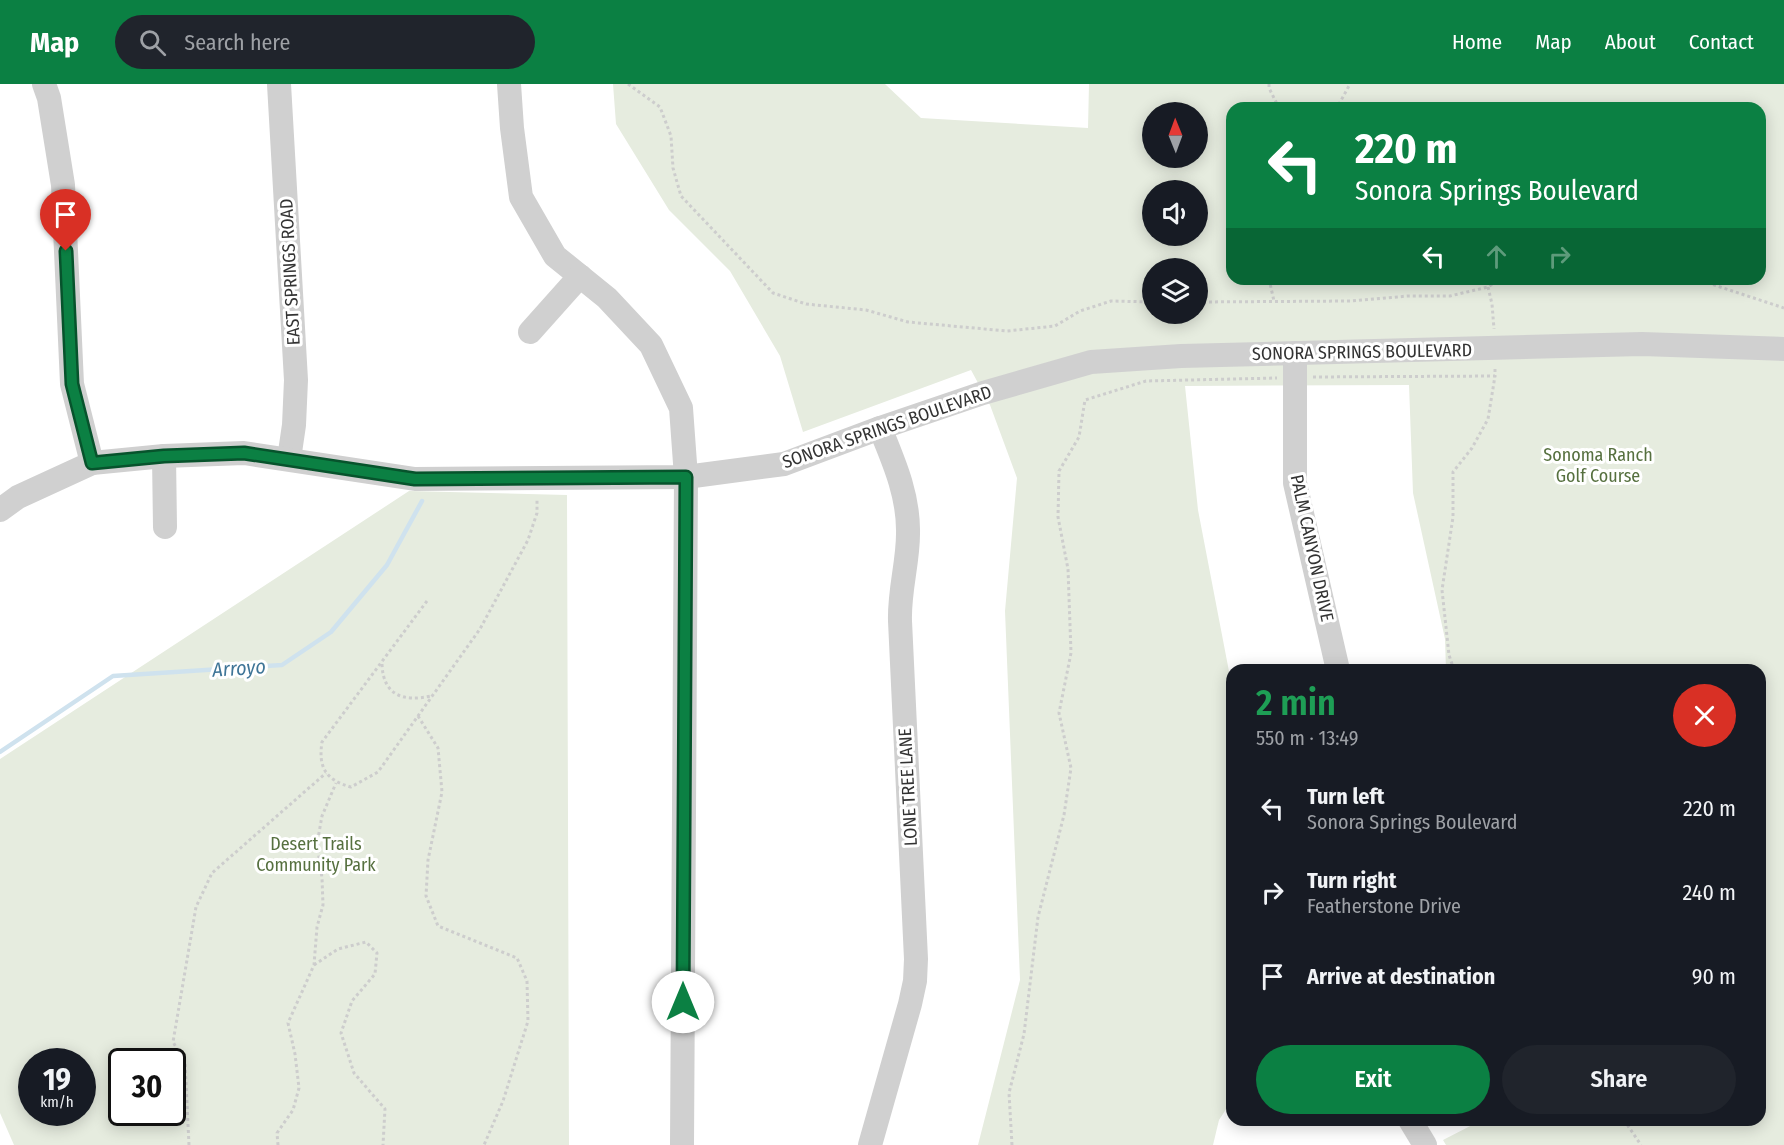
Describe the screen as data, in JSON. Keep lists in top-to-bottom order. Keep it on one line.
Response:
{"streets":{"street":["EAST SPRINGS ROAD","SONORA SPRINGS BOULEVARD","PALM CANYON DRIVE","LONE TREE LANE"]},"crossings":[["EAST SPRINGS ROAD","SONORA SPRINGS BOULEVARD"],["SONORA SPRINGS BOULEVARD","PALM CANYON DRIVE"],["SONORA SPRINGS BOULEVARD","LONE TREE LANE"]],"water":["Arroyo"],"parks":["Sonoma Ranch Golf Course","Desert Trails Community Park"],"north":"top","page":{"header":"Map","search":"Search here","nav":["Home","Map","About","Contact"],"turn":["220 m","Sonora Springs Boulevard"],"heading":["2 min","550 m · 13:49"],"list":[{"name":"Turn left","note":"Sonora Springs Boulevard","value":"220 m"},{"name":"Turn right","note":"Featherstone Drive","value":"240 m"},{"name":"Arrive at destination","value":"90 m"}],"buttons":["Exit","Share"],"speed":"19 km/h","limit":"30"}}
